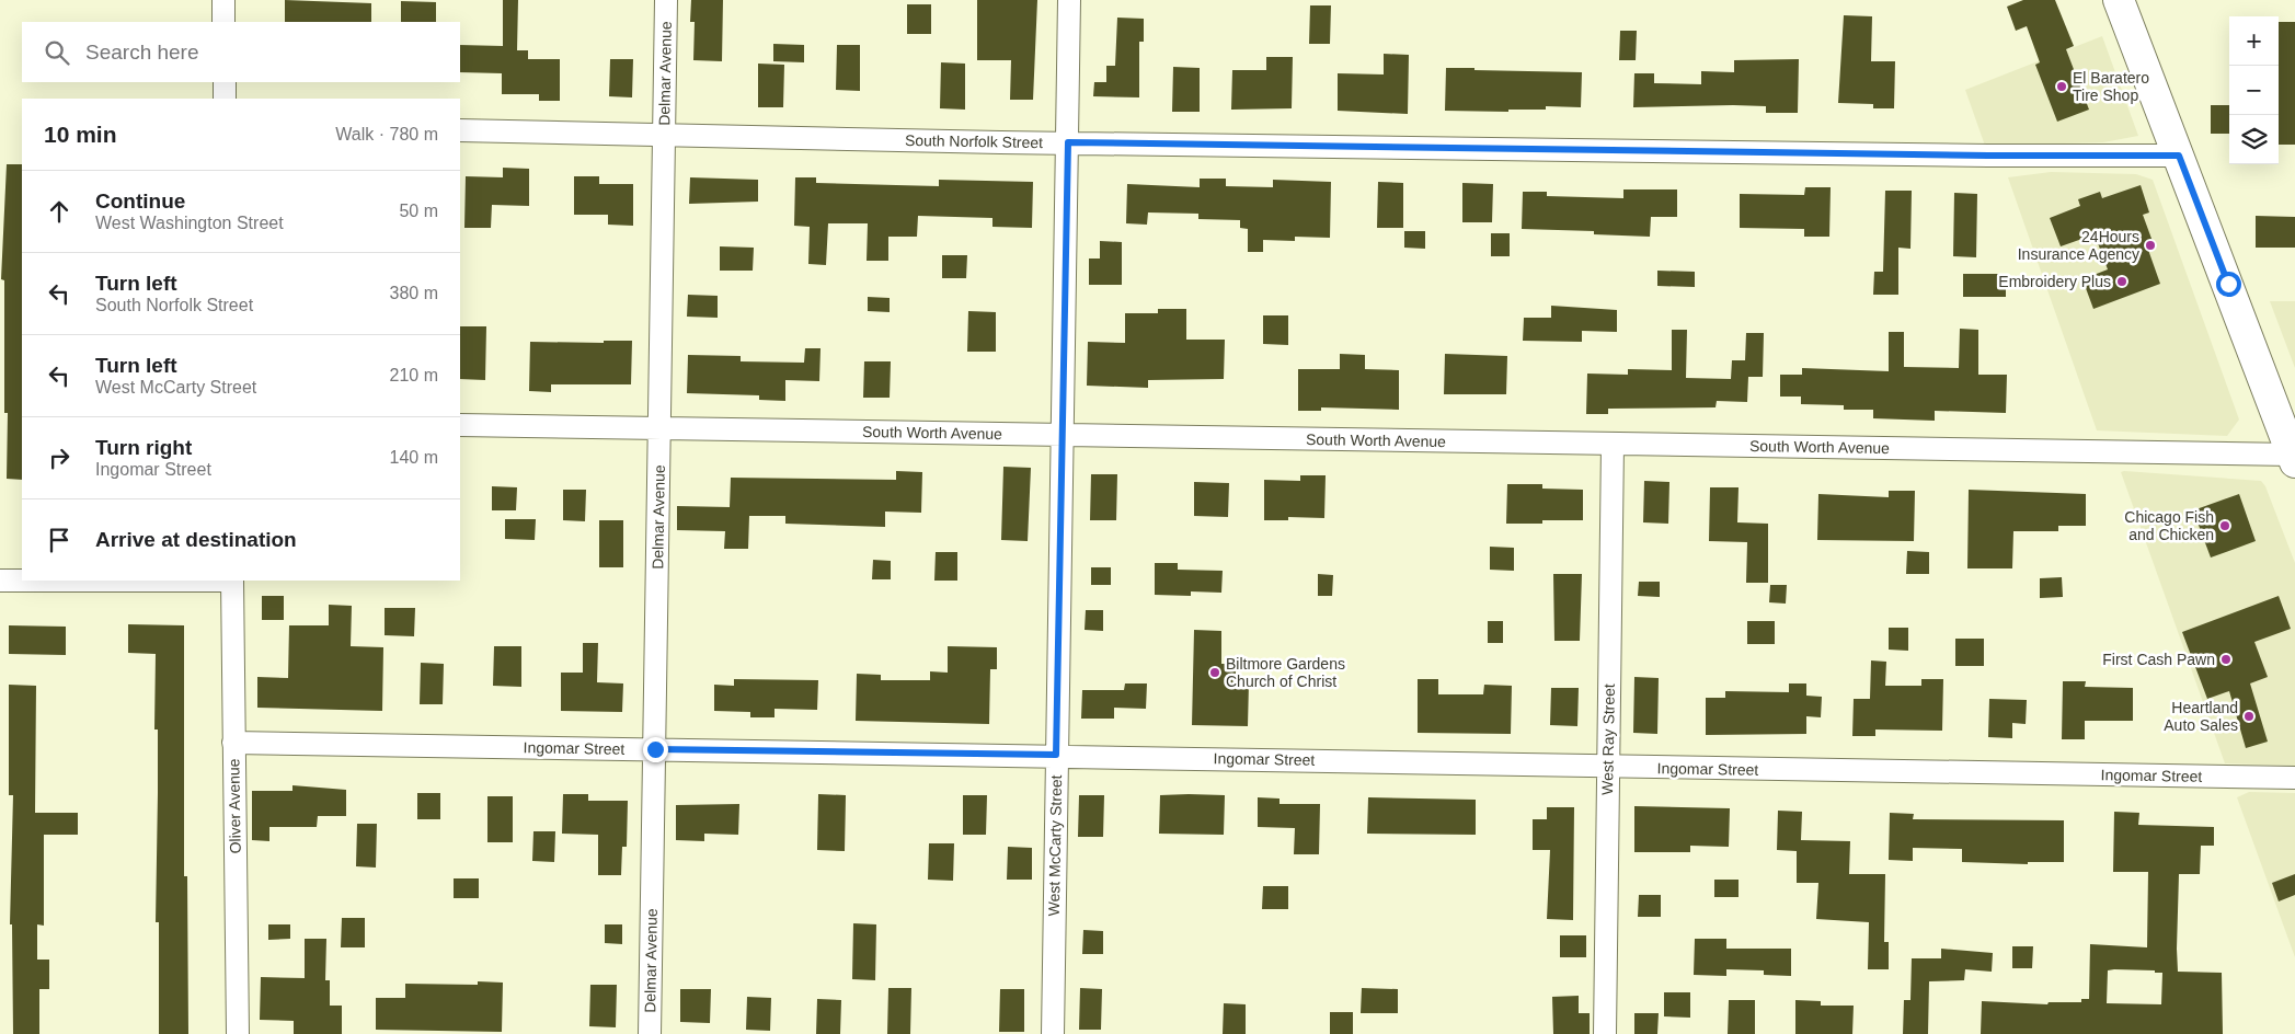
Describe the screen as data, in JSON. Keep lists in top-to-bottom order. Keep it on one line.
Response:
{"streets":{"street":["Delmar Avenue","South Norfolk Street","South Worth Avenue","West Ray Street","Ingomar Street","Oliver Avenue","West McCarty Street"]},"crossings":[["Delmar Avenue","South Norfolk Street"],["Delmar Avenue","South Worth Avenue"],["Delmar Avenue","Ingomar Street"],["South Norfolk Street","West McCarty Street"],["South Worth Avenue","West Ray Street"],["South Worth Avenue","West McCarty Street"],["West Ray Street","Ingomar Street"],["Ingomar Street","Oliver Avenue"],["Ingomar Street","West McCarty Street"]],"places":["El Baratero Tire Shop","24Hours Insurance Agency","Embroidery Plus","Chicago Fish and Chicken","First Cash Pawn","Biltmore Gardens Church of Christ","Heartland Auto Sales"],"page":{"map_buttons":["+","−"],"search":"Search here","heading":["10 min","Walk · 780 m"],"list":[["Continue","West Washington Street","50 m"],["Turn left","South Norfolk Street","380 m"],["Turn left","West McCarty Street","210 m"],["Turn right","Ingomar Street","140 m"],"Arrive at destination"]}}
